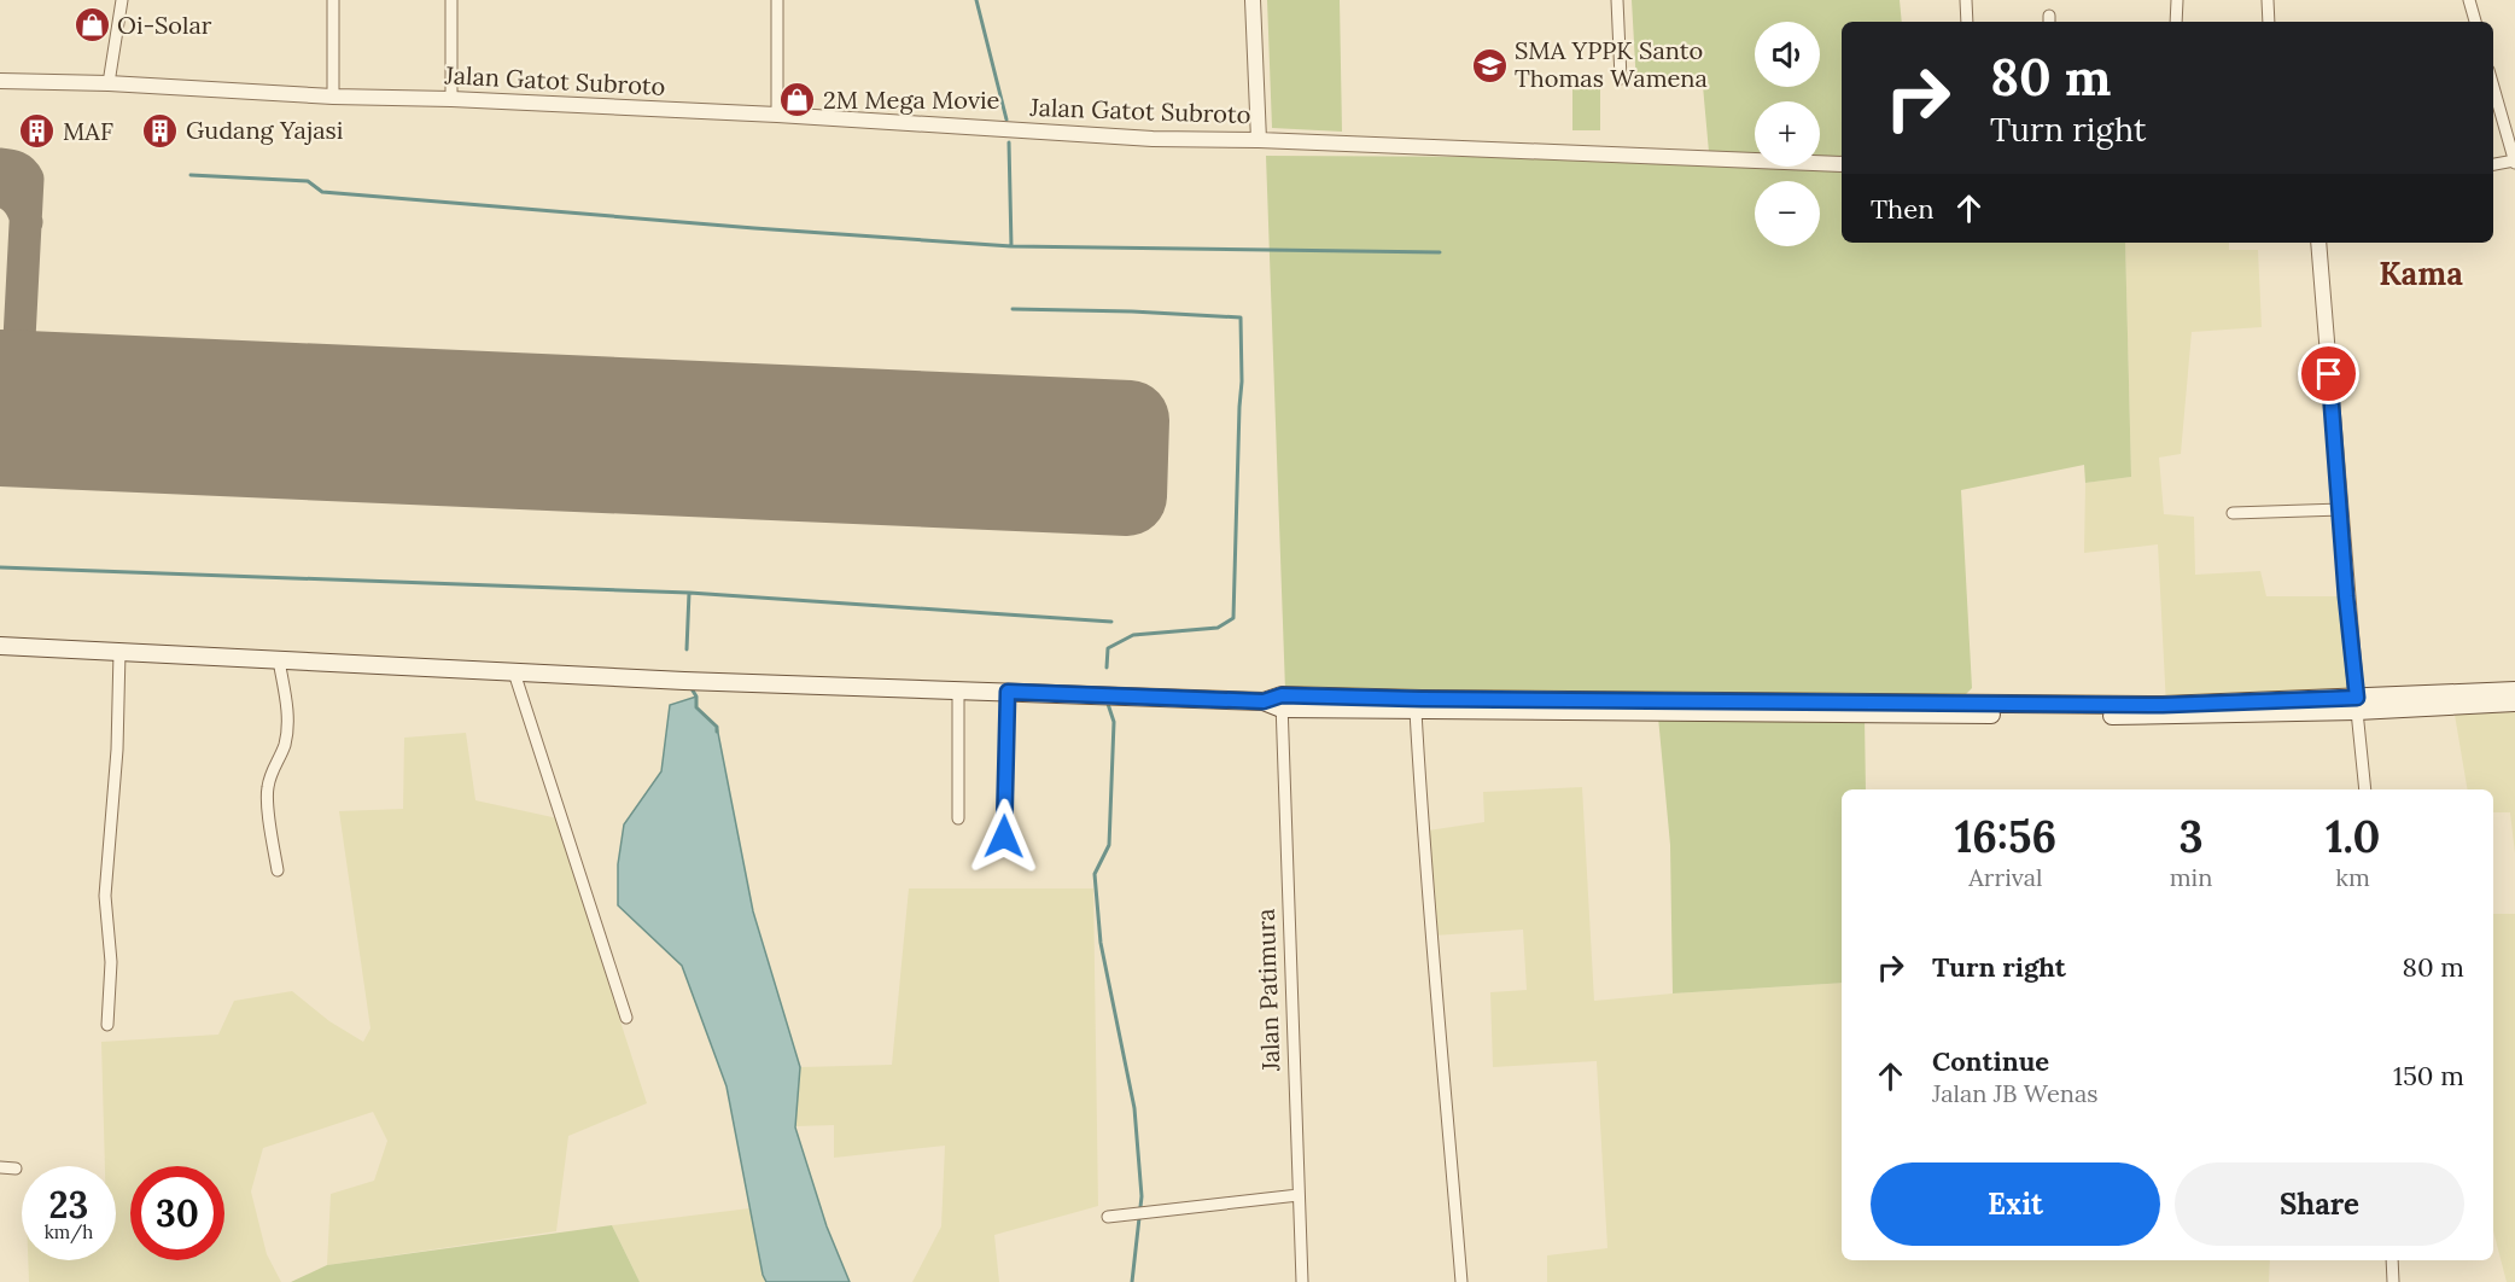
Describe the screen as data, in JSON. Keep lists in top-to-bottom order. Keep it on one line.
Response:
{"streets":{"street":["Jalan Gatot Subroto","Jalan Patimura"]},"districts":["Kama"],"places":{"shop":["Oi-Solar","2M Mega Movie"],"school or university":["SMA YPPK Santo Thomas Wamena"],"building":["Gudang Yajasi","MAF"]},"page":{"map_buttons":["+","−"],"turn":["80 m","Turn right"],"then":"Then","eta":["16:56","Arrival","3","min","1.0","km"],"list":[{"name":"Turn right","value":"80 m"},{"name":"Continue","note":"Jalan JB Wenas","value":"150 m"}],"buttons":["Exit","Share"],"speed":"23 km/h","limit":"30"}}
